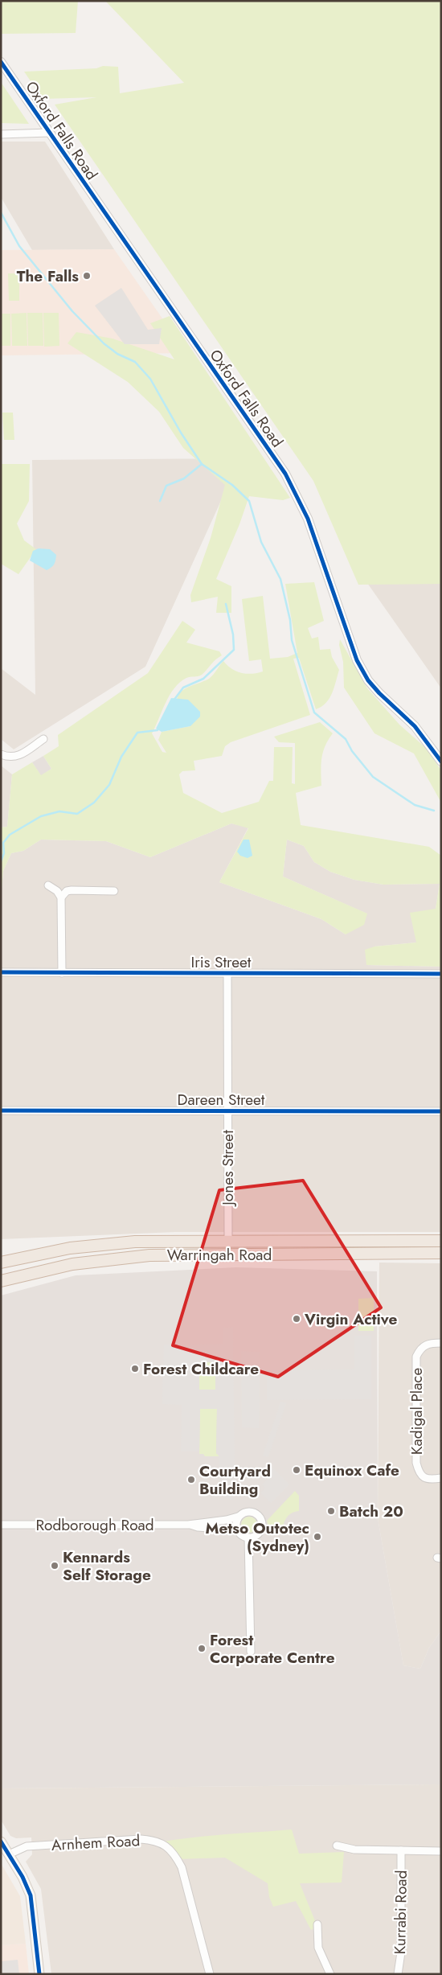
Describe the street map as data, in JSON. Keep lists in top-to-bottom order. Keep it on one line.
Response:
{"streets":{"highway":["Warringah Road"],"street":["Oxford Falls Road","Iris Street","Dareen Street","Jones Street","Kadigal Place","Rodborough Road","Arnhem Road","Kurrabi Road"]},"crossings":[["Iris Street","Jones Street"],["Dareen Street","Jones Street"],["Jones Street","Warringah Road"]],"places":["The Falls","Virgin Active","Forest Childcare","Equinox Cafe","Courtyard Building","Batch 20","Metso Outotec (Sydney)","Kennards Self Storage","Forest Corporate Centre"]}
